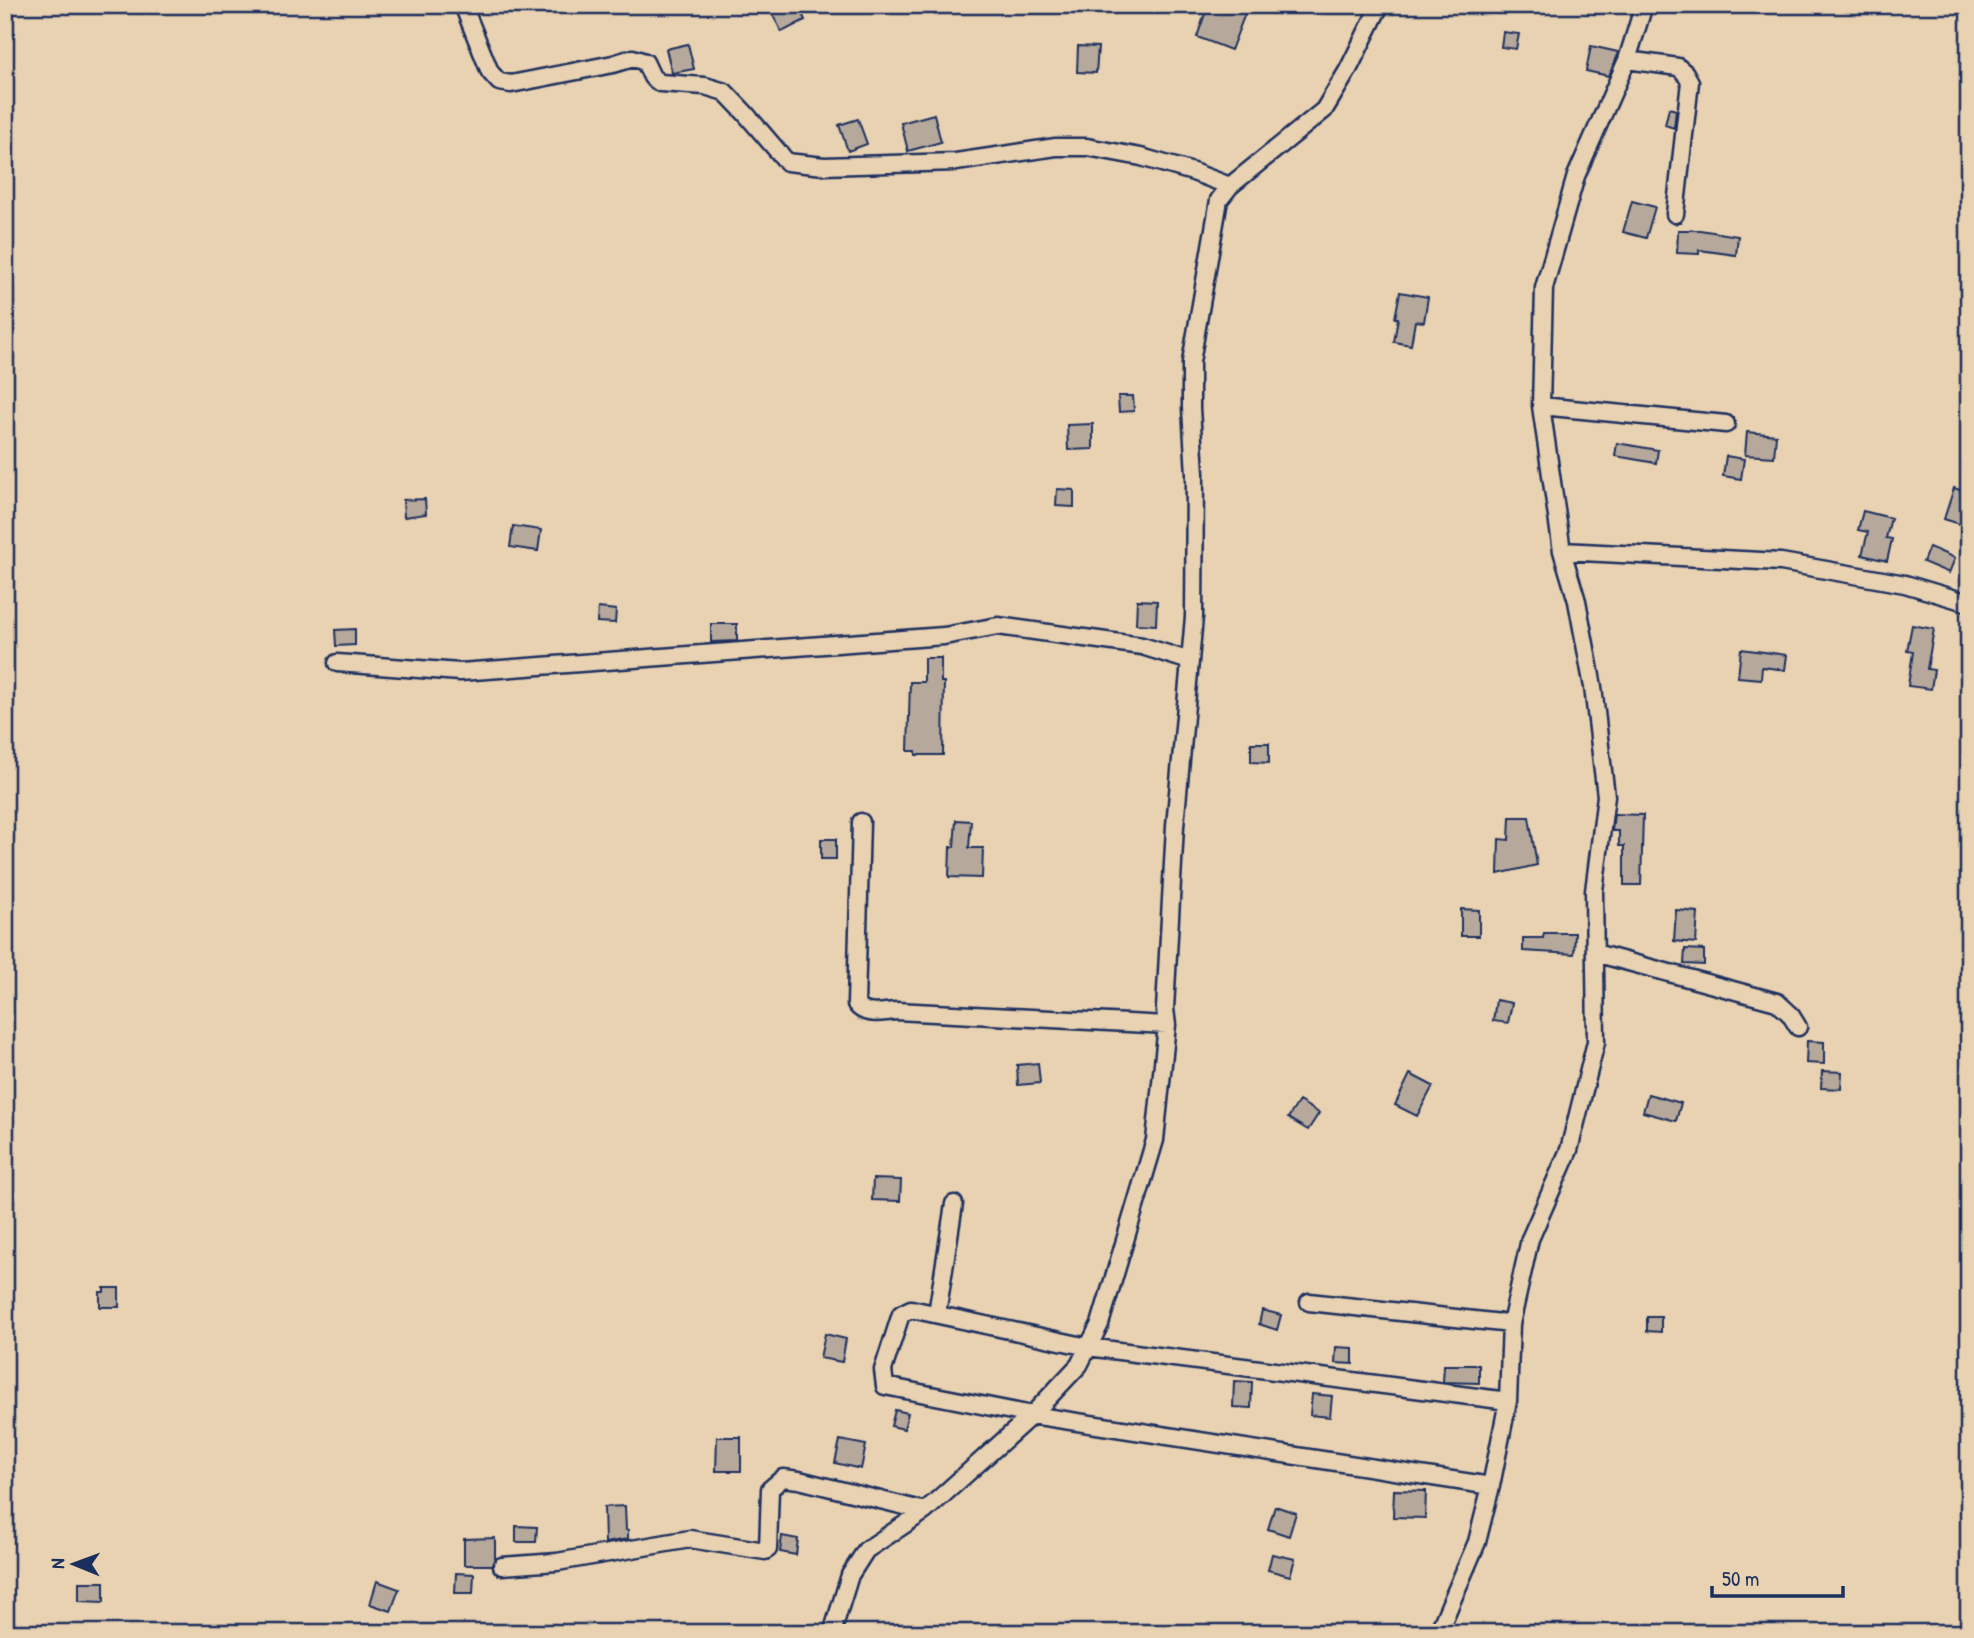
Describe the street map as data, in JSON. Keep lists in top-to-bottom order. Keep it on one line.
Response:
{"scale_bar":"50 m","north":"left"}
